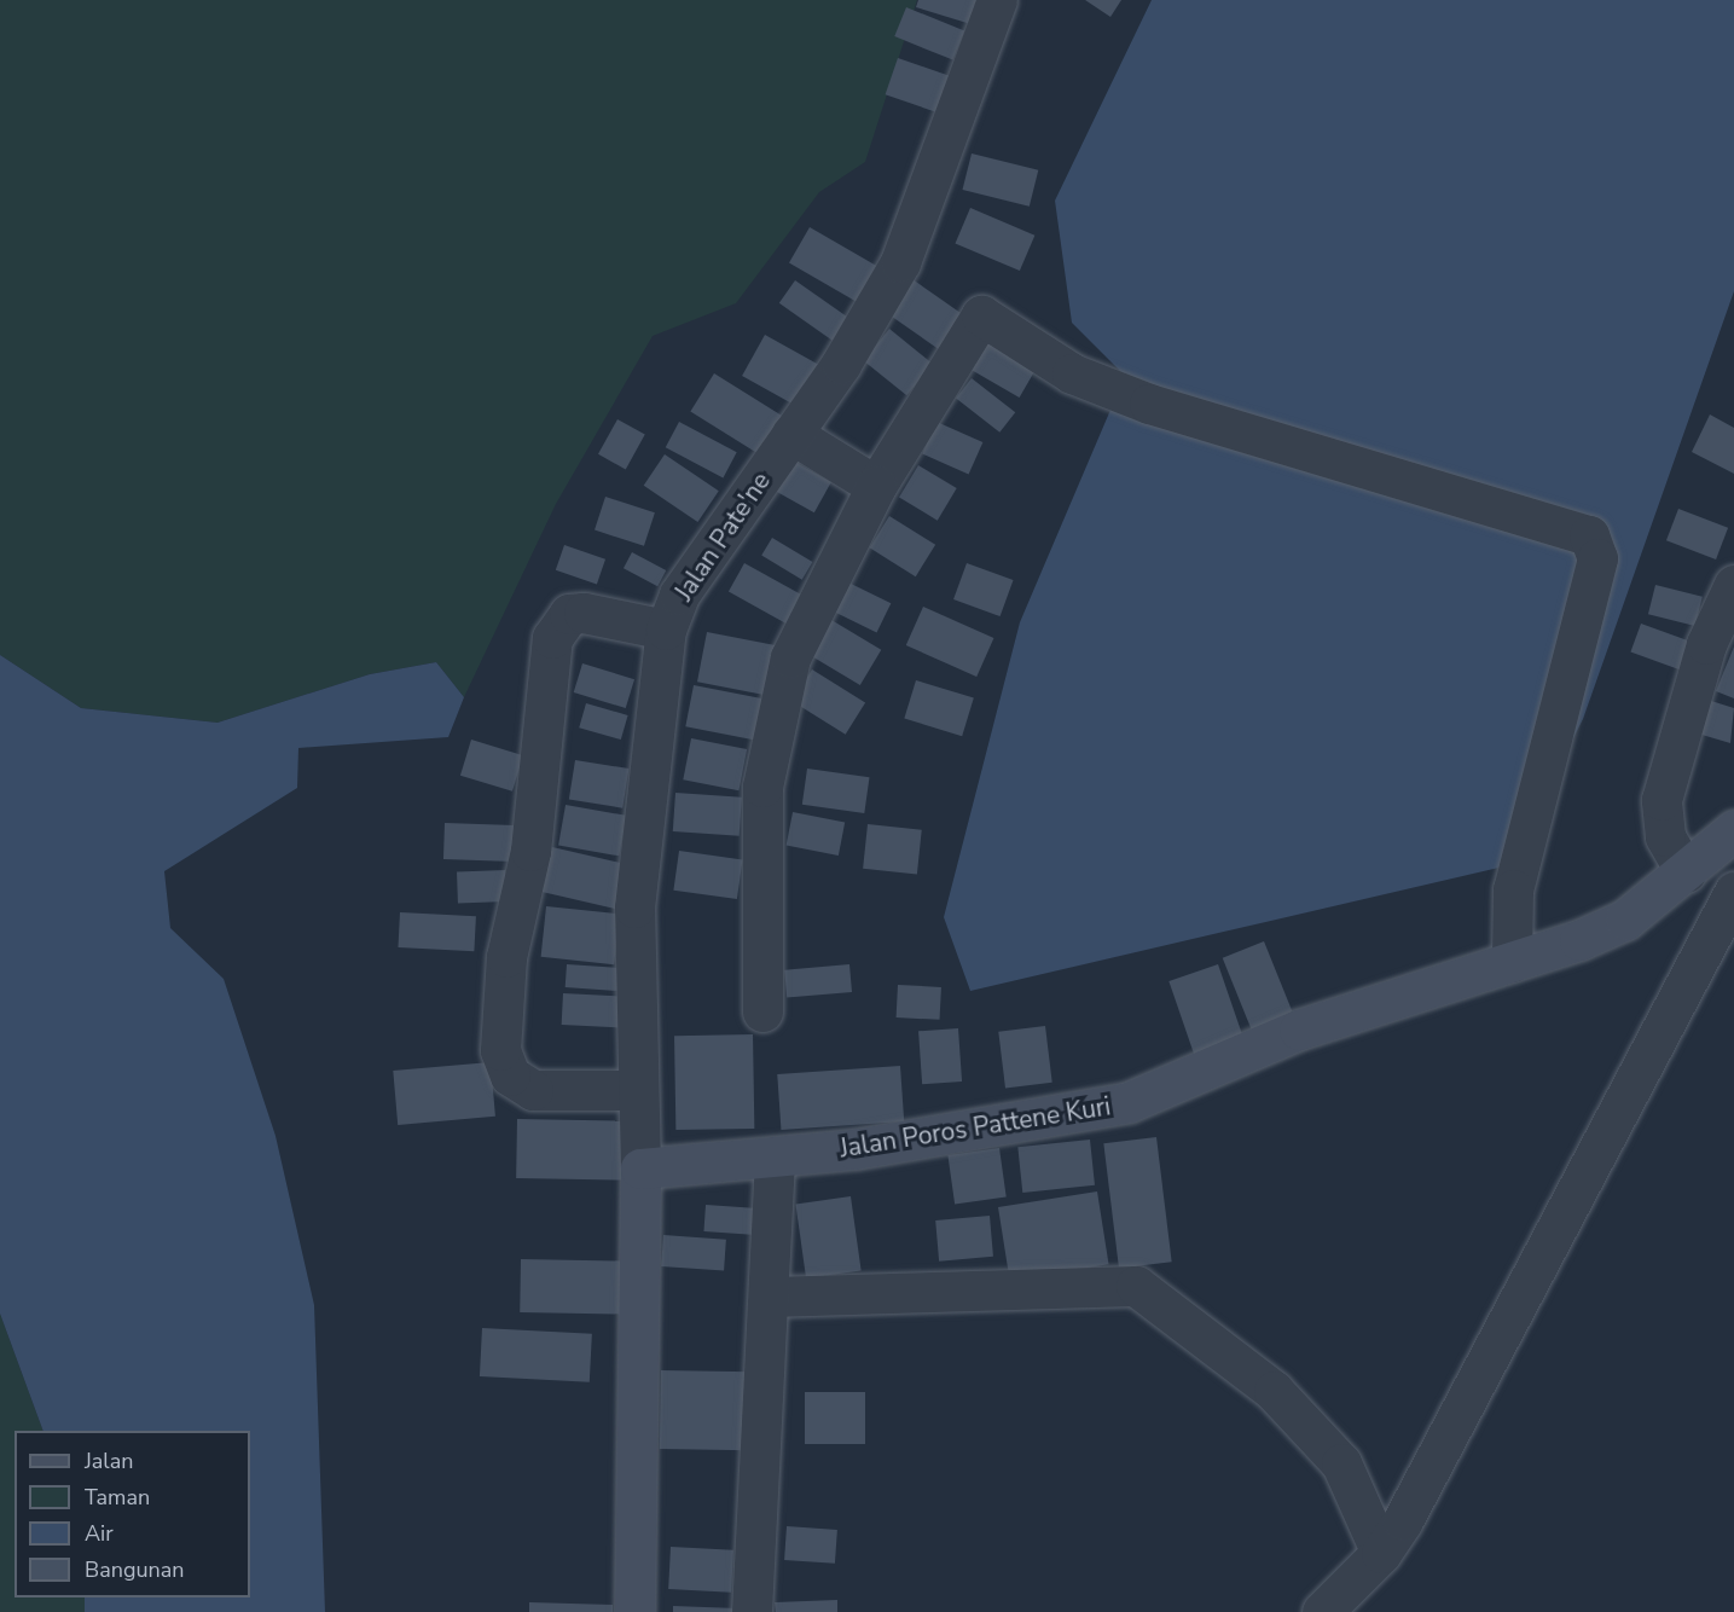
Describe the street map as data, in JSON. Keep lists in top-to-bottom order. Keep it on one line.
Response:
{"streets":{"street":["Jalan Pate'ne","Jalan Poros Pattene Kuri"]},"crossings":[["Jalan Pate'ne","Jalan Poros Pattene Kuri"]],"legend":["Jalan","Taman","Air","Bangunan"]}
